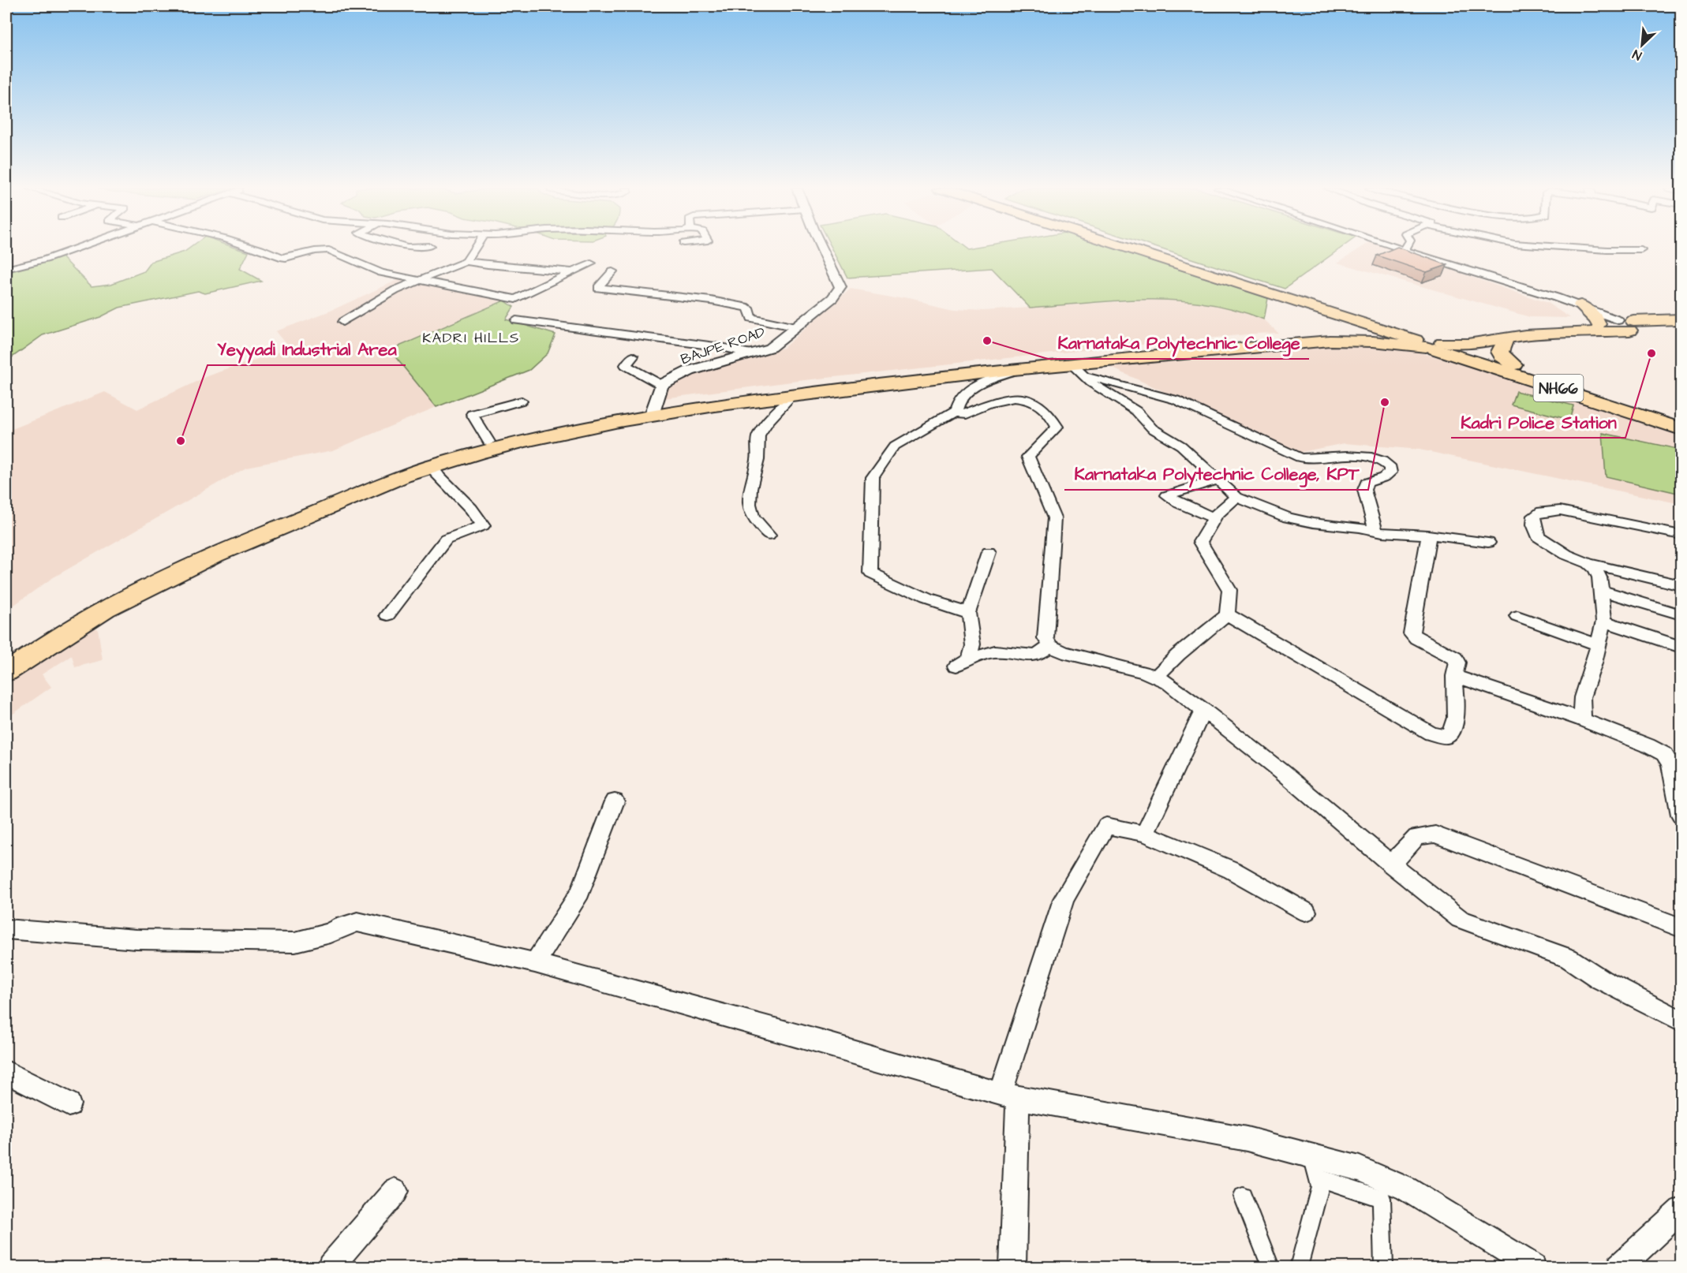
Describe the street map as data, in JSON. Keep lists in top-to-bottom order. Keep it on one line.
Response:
{"streets":{"highway":["NH66"],"street":["BAJPE ROAD"]},"districts":["KADRI HILLS"],"places":["Karnataka Polytechnic College","Kadri Police Station","Karnataka Polytechnic College, KPT","Yeyyadi Industrial Area"],"north":"bottom left"}
